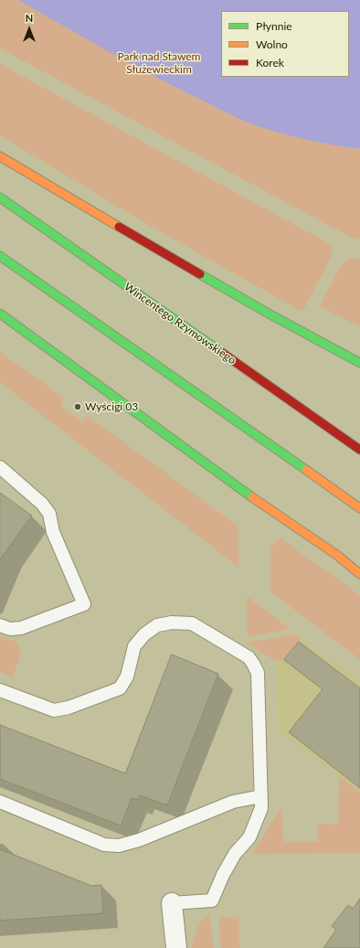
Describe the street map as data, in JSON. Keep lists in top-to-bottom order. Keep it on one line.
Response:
{"streets":{"main road":["Wincentego Rzymowskiego"]},"parks":["Park nad Stawem Służewieckim"],"places":["Wyścigi 03"],"legend":["Płynnie","Wolno","Korek"],"north":"top"}
